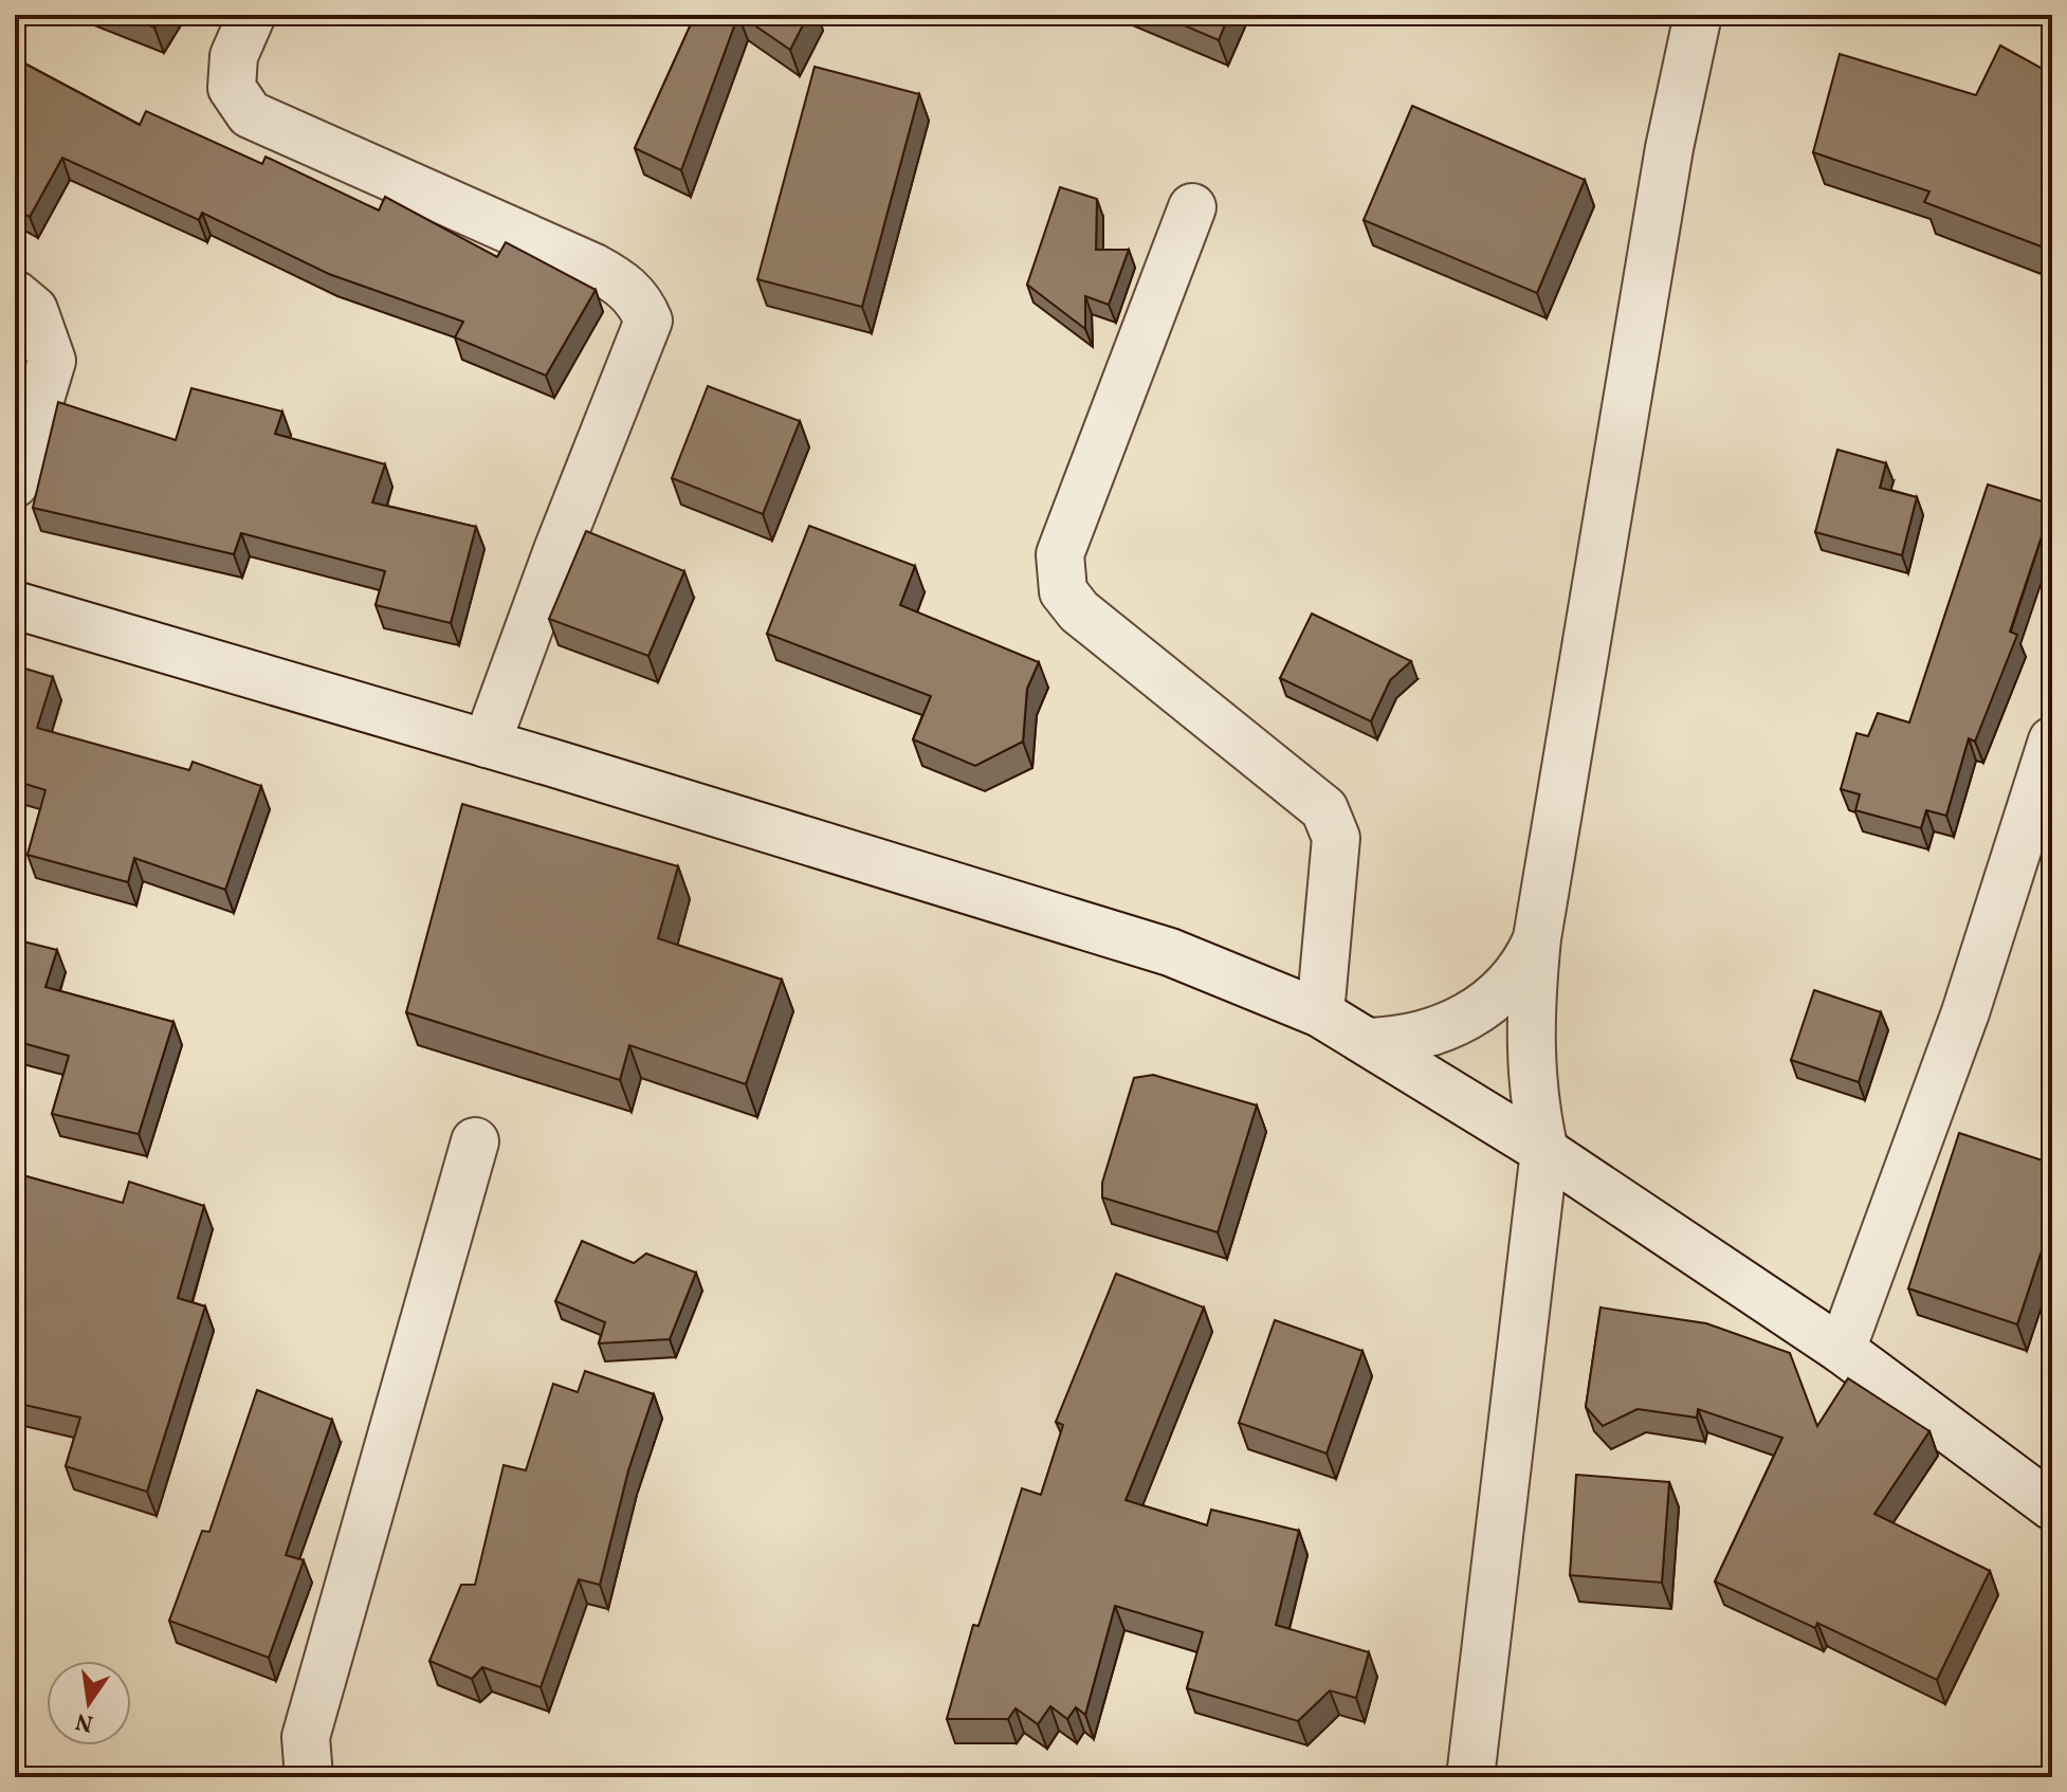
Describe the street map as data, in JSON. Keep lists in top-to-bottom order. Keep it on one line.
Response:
{"north":"bottom"}
